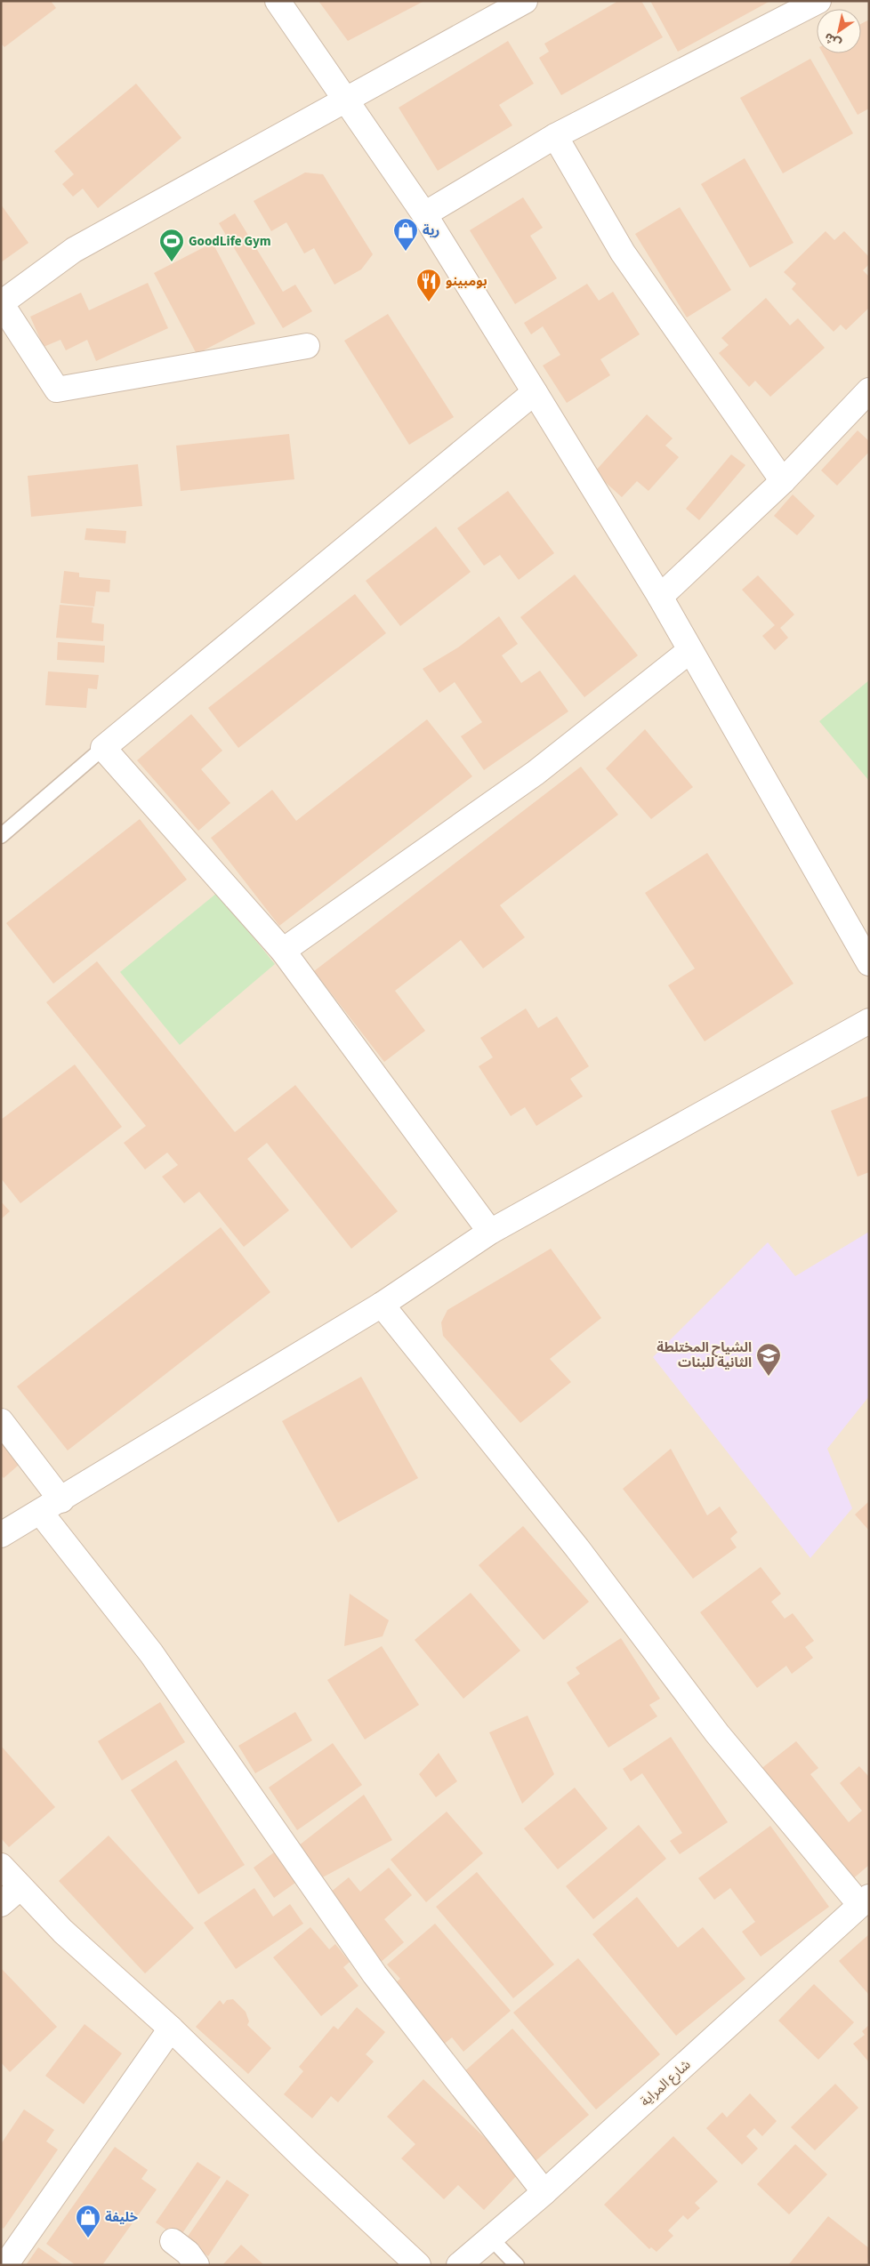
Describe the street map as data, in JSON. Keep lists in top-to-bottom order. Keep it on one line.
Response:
{"streets":{"street":["شارع المراية"]},"places":{"shop":["رية","خليفة"],"sports":["GoodLife Gym"],"restaurant":["بومبينو"],"school or university":["الشياح المختلطة الثانية للبنات"]},"north":"bottom left"}
